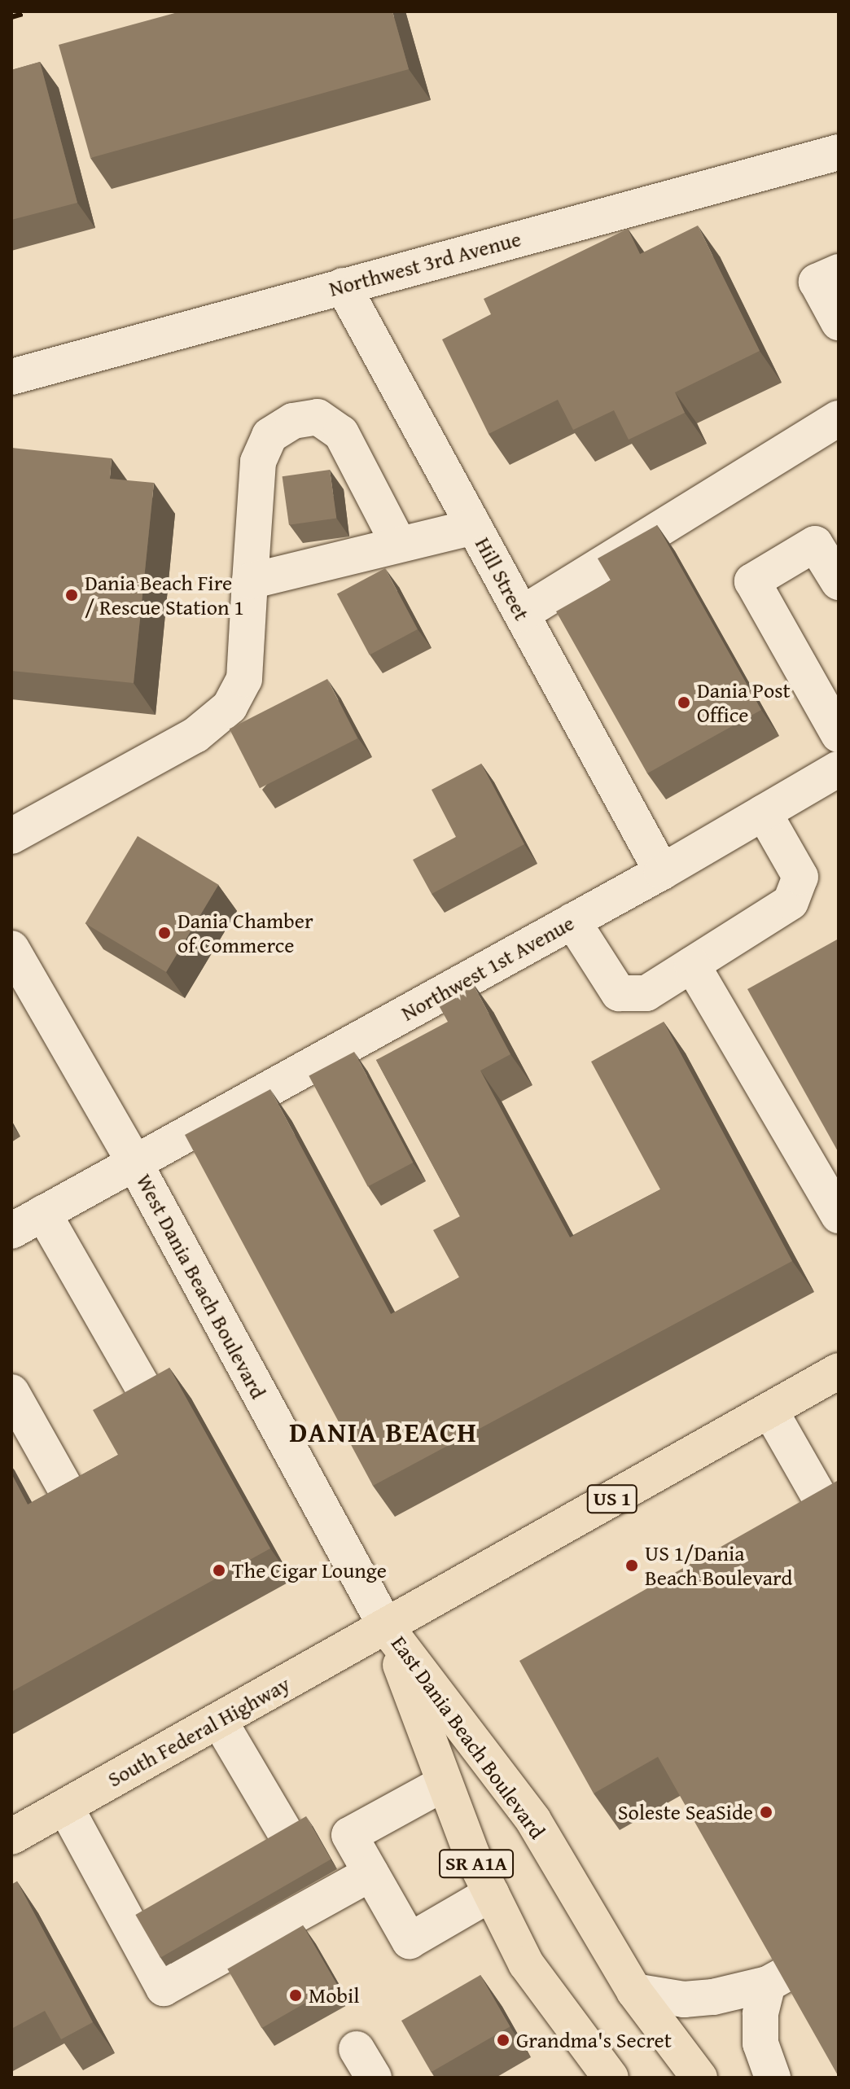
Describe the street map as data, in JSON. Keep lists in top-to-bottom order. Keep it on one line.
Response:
{"streets":{"main road":["US 1","South Federal Highway","East Dania Beach Boulevard","SR A1A"],"street":["Northwest 3rd Avenue","Hill Street","Northwest 1st Avenue","West Dania Beach Boulevard"]},"crossings":[["Northwest 3rd Avenue","Hill Street"],["Hill Street","Northwest 1st Avenue"],["Northwest 1st Avenue","West Dania Beach Boulevard"],["West Dania Beach Boulevard","US 1"],["West Dania Beach Boulevard","South Federal Highway"],["West Dania Beach Boulevard","East Dania Beach Boulevard"],["US 1","South Federal Highway"],["US 1","East Dania Beach Boulevard"],["South Federal Highway","East Dania Beach Boulevard"]],"districts":["DANIA BEACH"],"places":["Dania Beach Fire / Rescue Station 1","Dania Post Office","Dania Chamber of Commerce","US 1/Dania Beach Boulevard","The Cigar Lounge","Soleste SeaSide","Mobil","Grandma's Secret"]}
